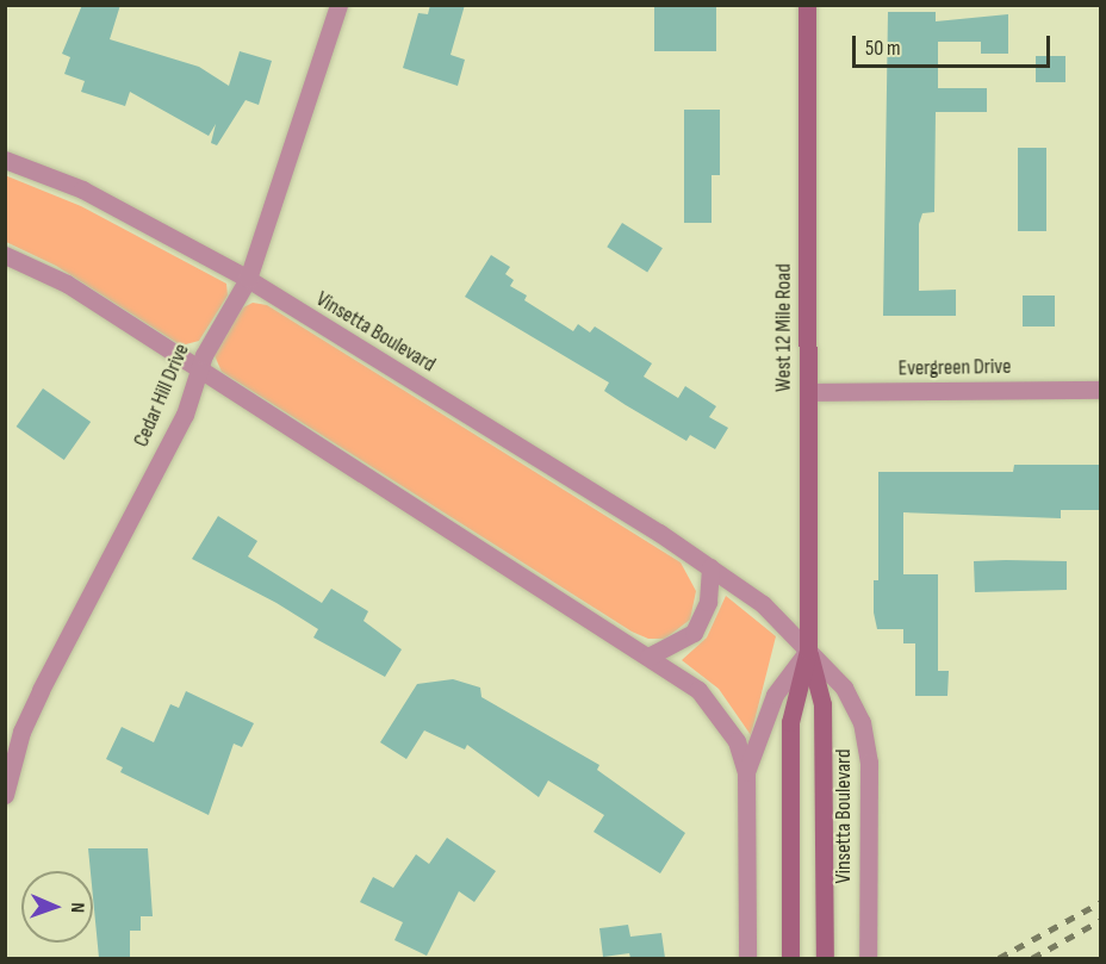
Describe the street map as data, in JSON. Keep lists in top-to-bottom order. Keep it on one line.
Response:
{"streets":{"main road":["West 12 Mile Road"],"street":["Vinsetta Boulevard","Evergreen Drive","Cedar Hill Drive"]},"crossings":[["West 12 Mile Road","Vinsetta Boulevard"],["West 12 Mile Road","Evergreen Drive"],["Vinsetta Boulevard","Cedar Hill Drive"]],"scale_bar":"50 m","north":"right"}
